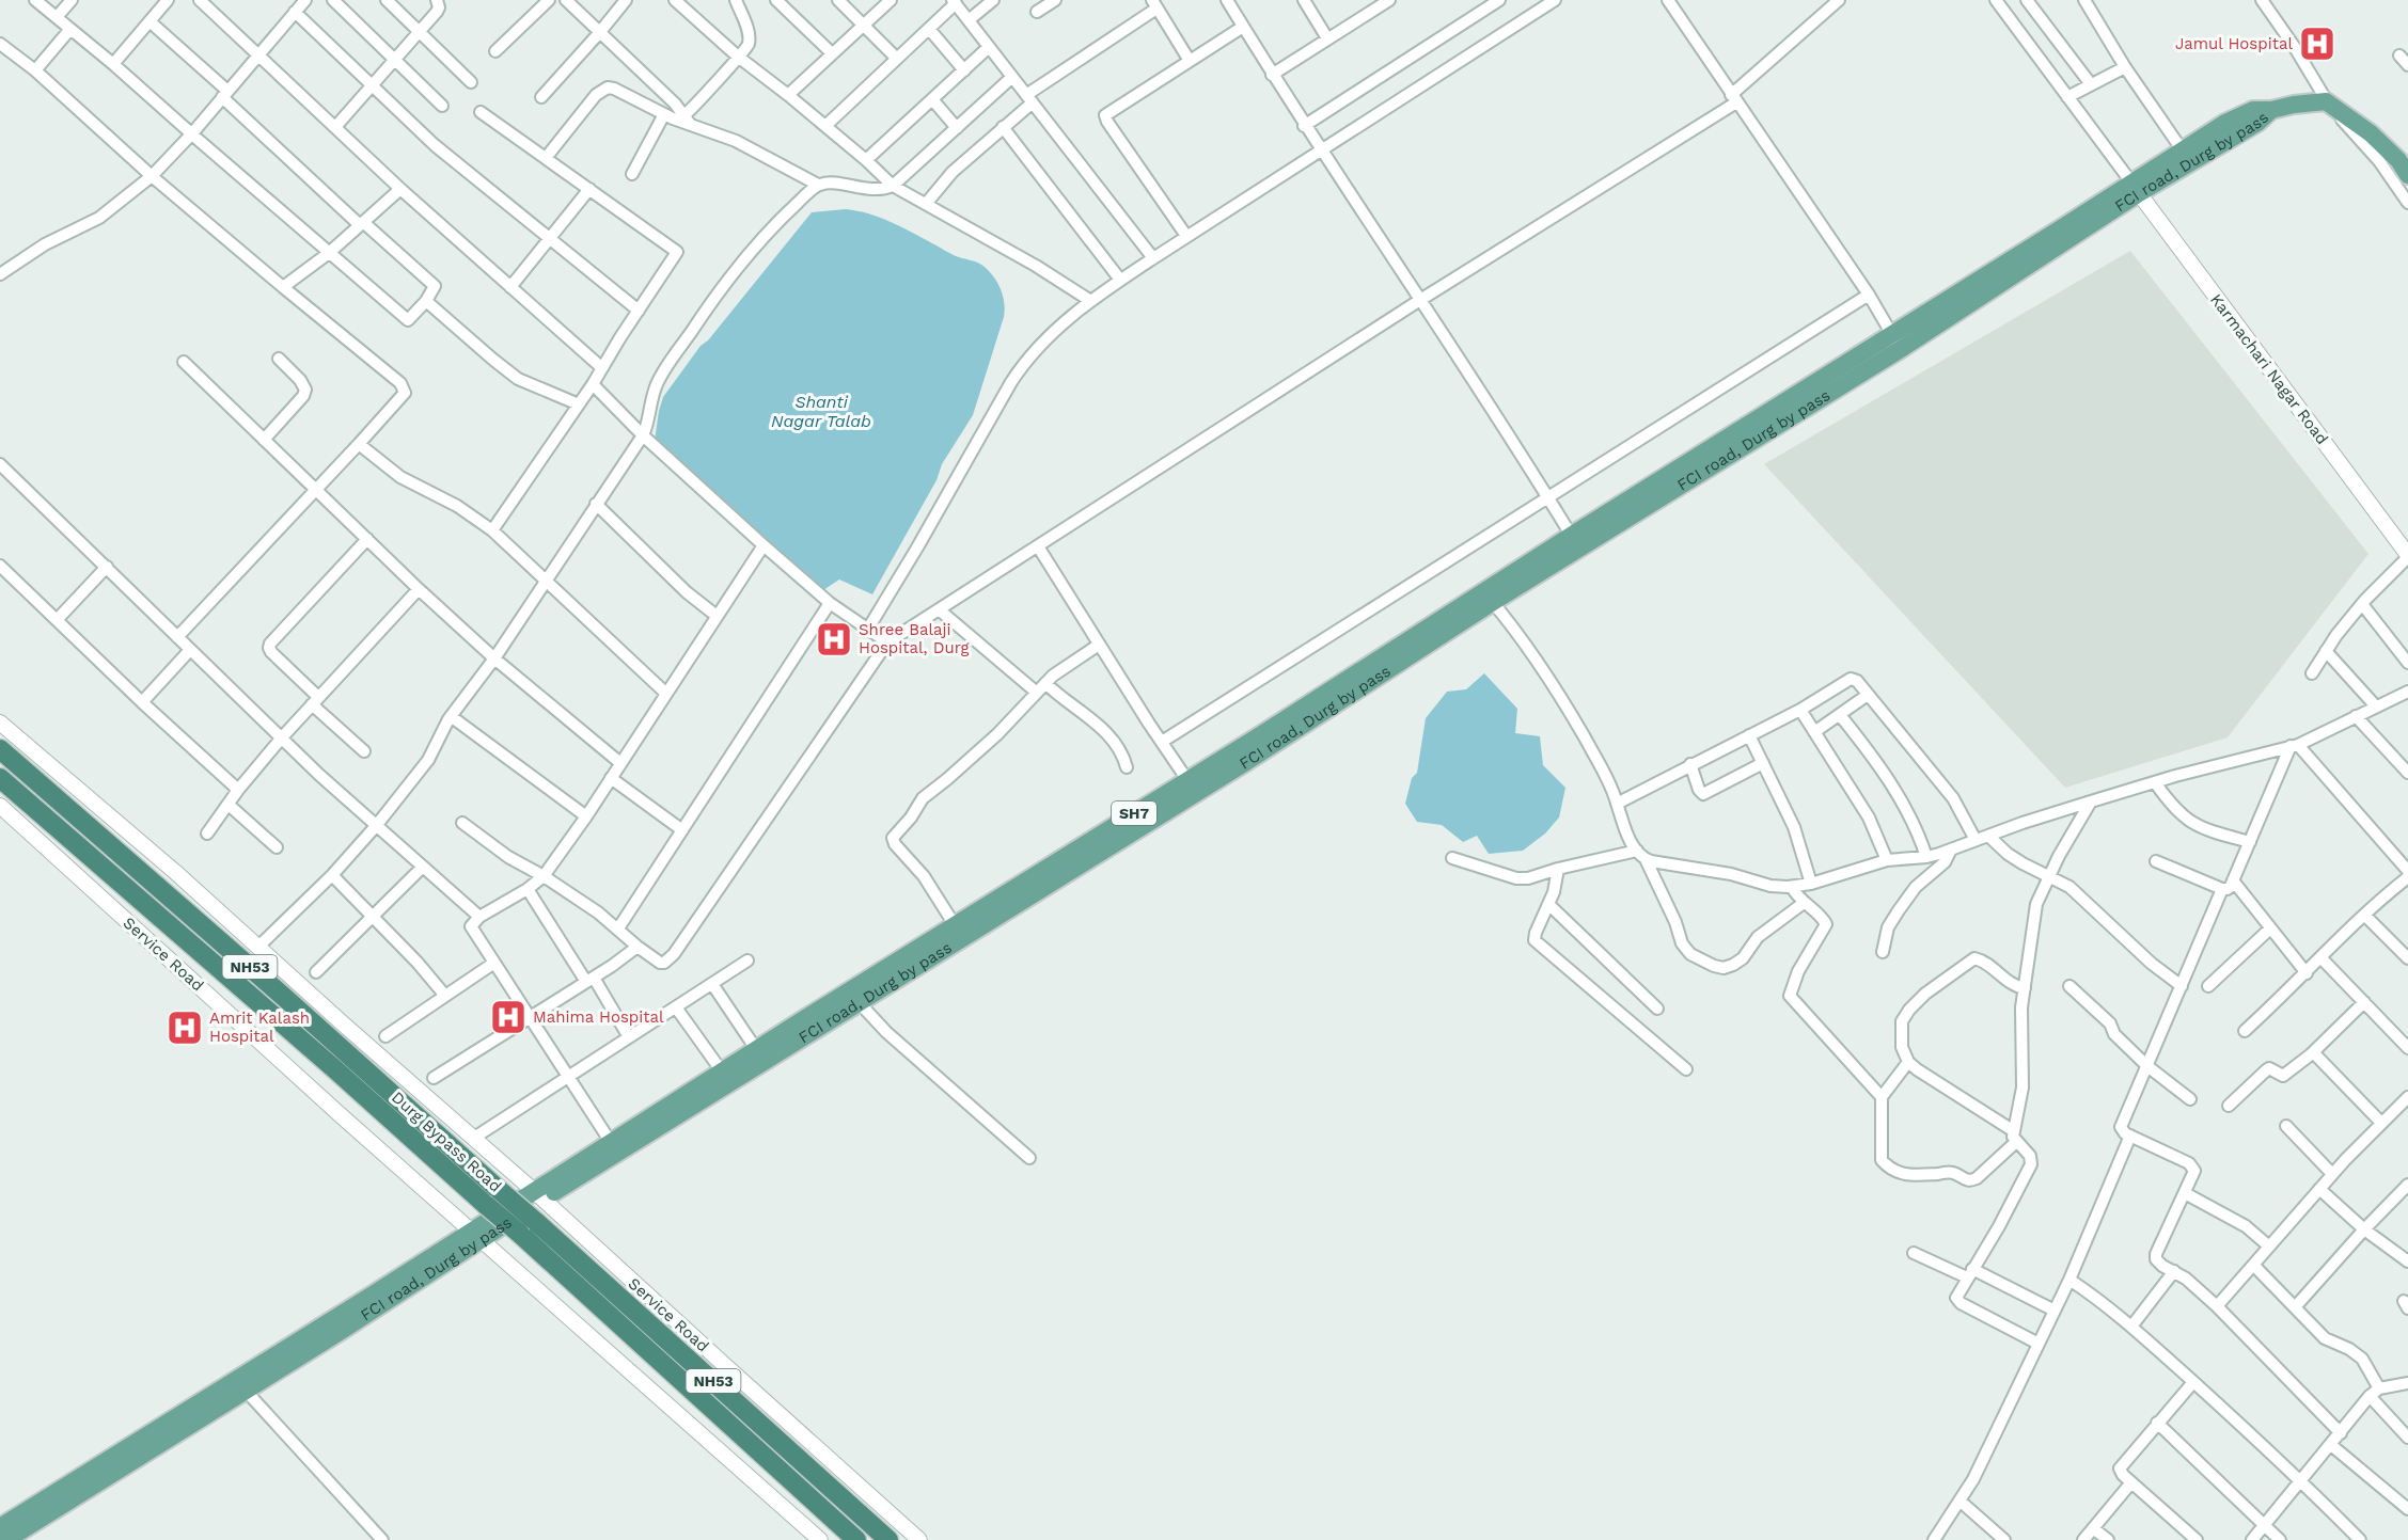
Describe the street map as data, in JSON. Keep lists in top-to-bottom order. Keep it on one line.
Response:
{"streets":{"highway":["NH53","Durg Bypass Road"],"main road":["FCI road, Durg by pass","SH7"],"street":["Karmachari Nagar Road","Service Road"]},"crossings":[["FCI road, Durg by pass","Karmachari Nagar Road"],["FCI road, Durg by pass","SH7"],["FCI road, Durg by pass","Service Road"]],"water":["Shanti Nagar Talab"],"places":{"hospital":["Jamul Hospital","Shree Balaji Hospital, Durg","Mahima Hospital","Amrit Kalash Hospital"]}}
